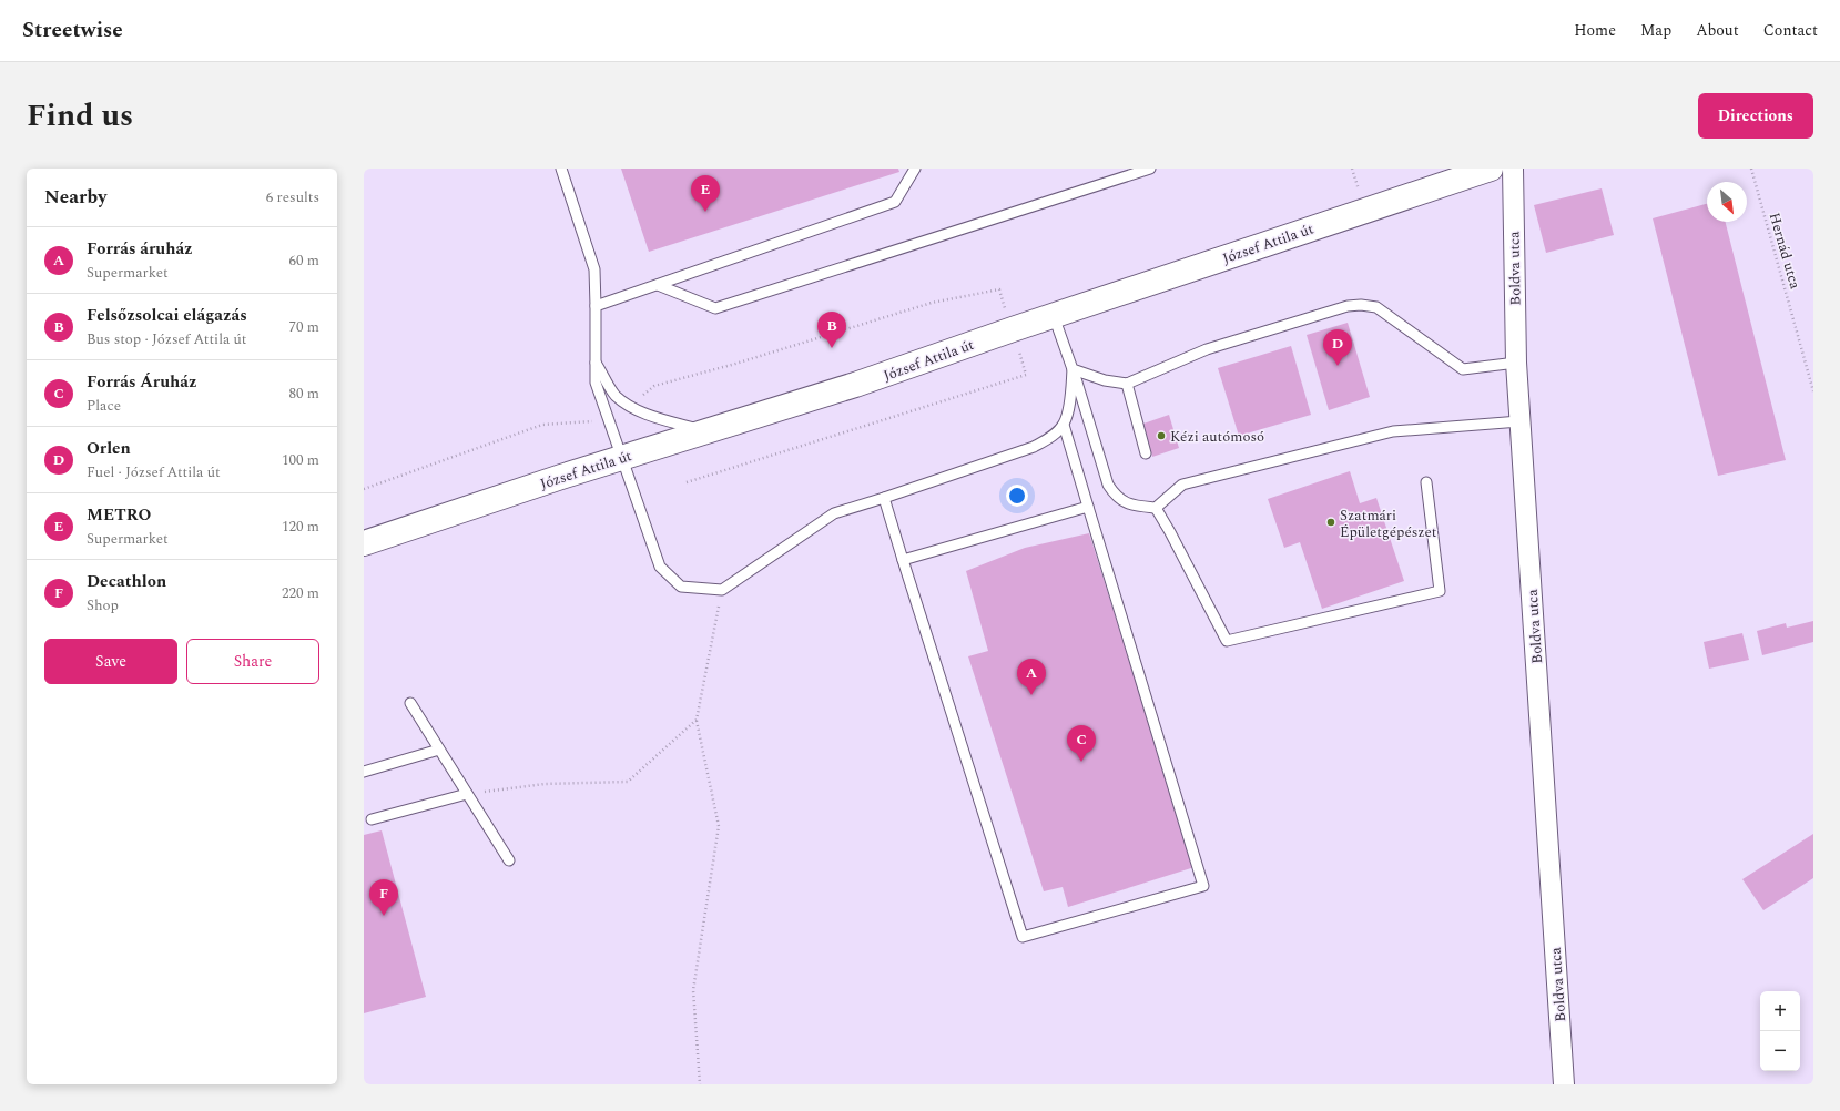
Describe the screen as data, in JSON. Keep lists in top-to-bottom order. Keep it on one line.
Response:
{"streets":{"main road":["József Attila út"],"street":["Boldva utca"],"path":["Hernád utca"]},"places":["Kézi autómosó","Szatmári Épületgépészet"],"north":"bottom right","page":{"header":"Streetwise","nav":["Home","Map","About","Contact"],"title":"Find us","buttons":["Directions",["Save","Share"]],"heading":["Nearby","6 results"],"pins":["E","B","D","A","C","F"],"list":[{"mark":"A","name":"Forrás áruház","note":"Supermarket","value":"60 m"},{"mark":"B","name":"Felsőzsolcai elágazás","note":"Bus stop · József Attila út","value":"70 m"},{"mark":"C","name":"Forrás Áruház","note":"Place","value":"80 m"},{"mark":"D","name":"Orlen","note":"Fuel · József Attila út","value":"100 m"},{"mark":"E","name":"METRO","note":"Supermarket","value":"120 m"},{"mark":"F","name":"Decathlon","note":"Shop","value":"220 m"}],"map_buttons":["+","−"]}}
